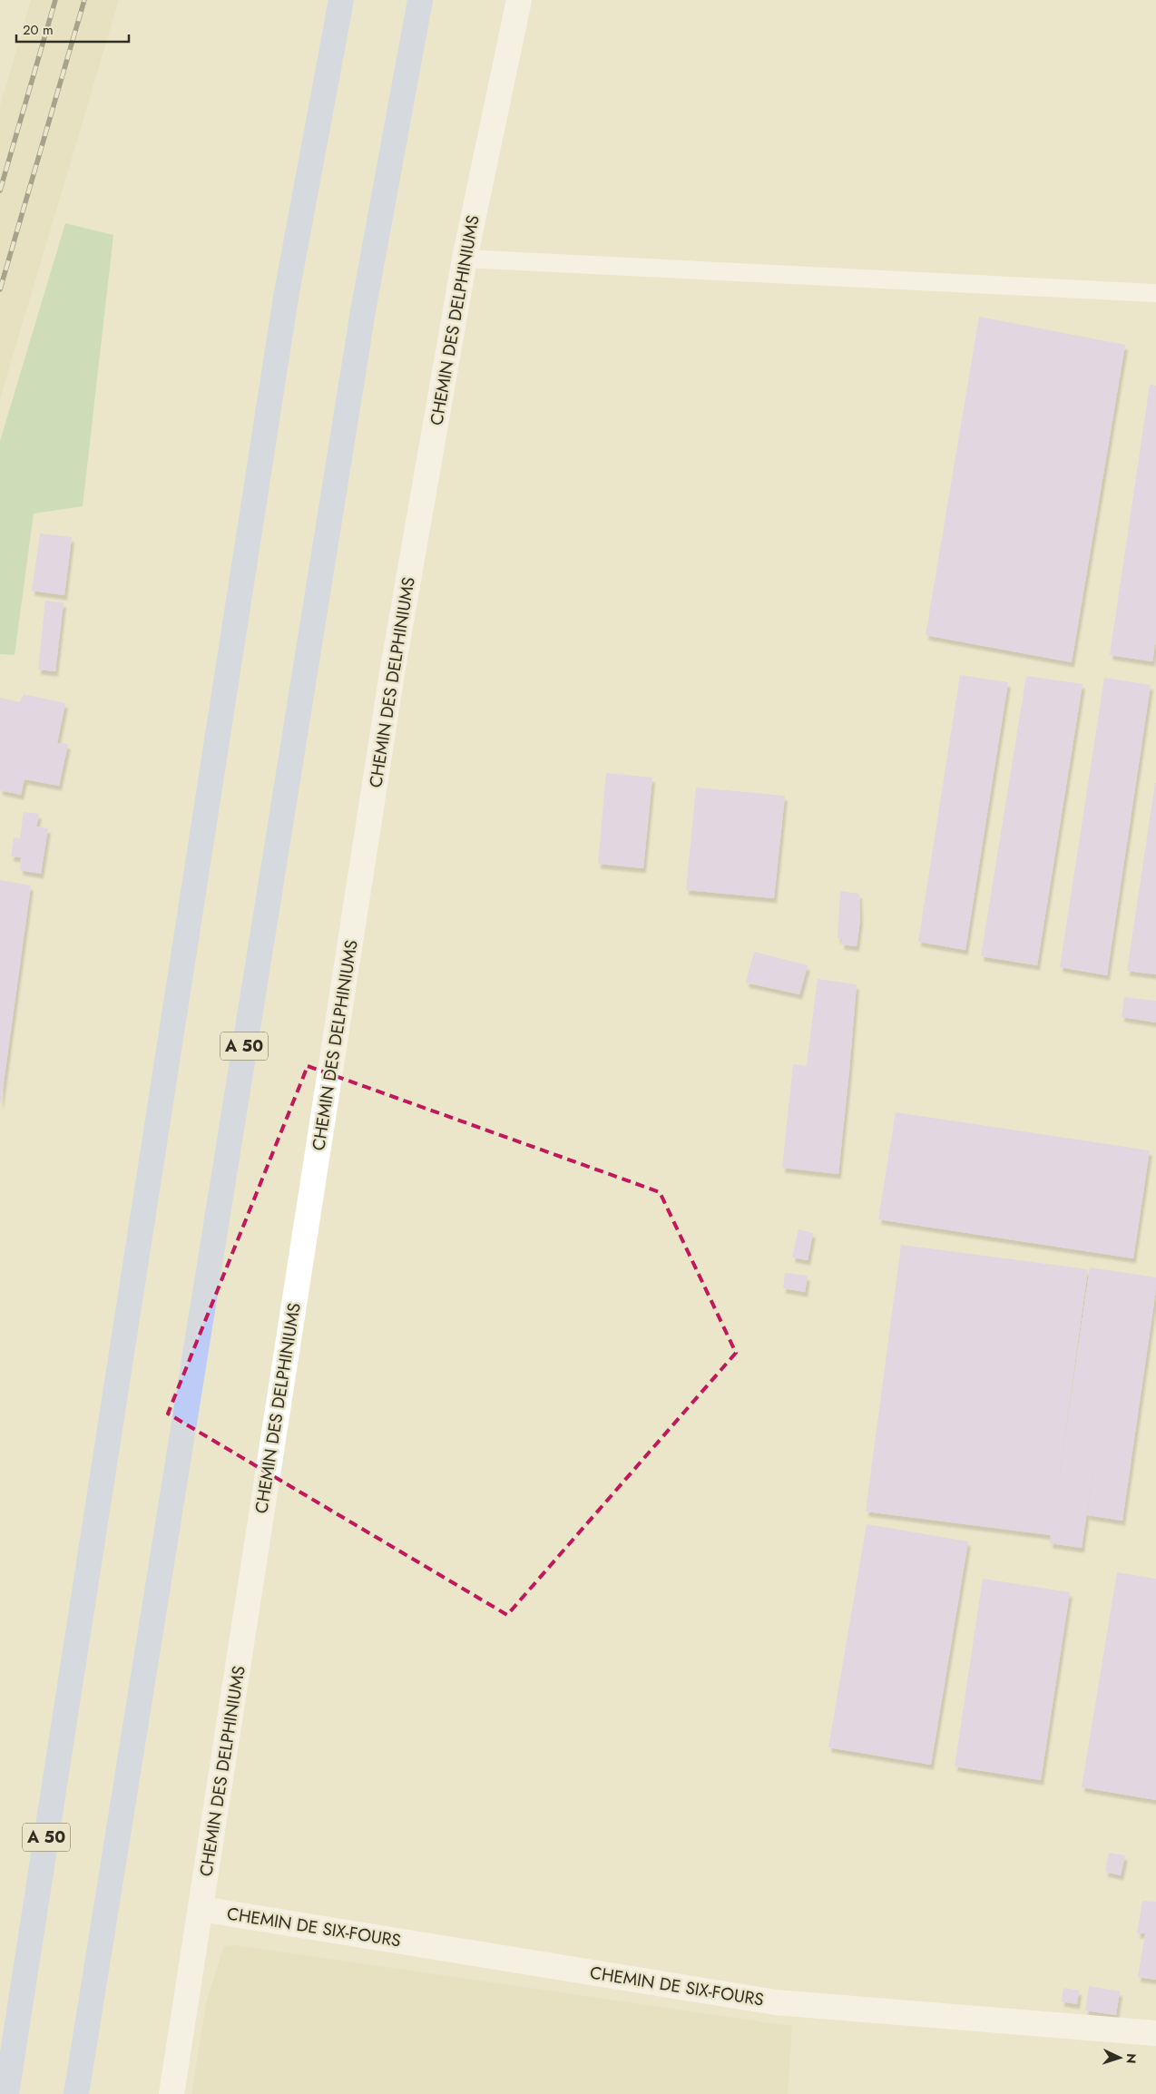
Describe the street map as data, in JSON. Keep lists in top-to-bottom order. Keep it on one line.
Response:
{"streets":{"highway":["A 50"],"street":["CHEMIN DES DELPHINIUMS","CHEMIN DE SIX-FOURS"]},"crossings":[["CHEMIN DES DELPHINIUMS","CHEMIN DE SIX-FOURS"]],"scale_bar":"20 m","north":"right"}
